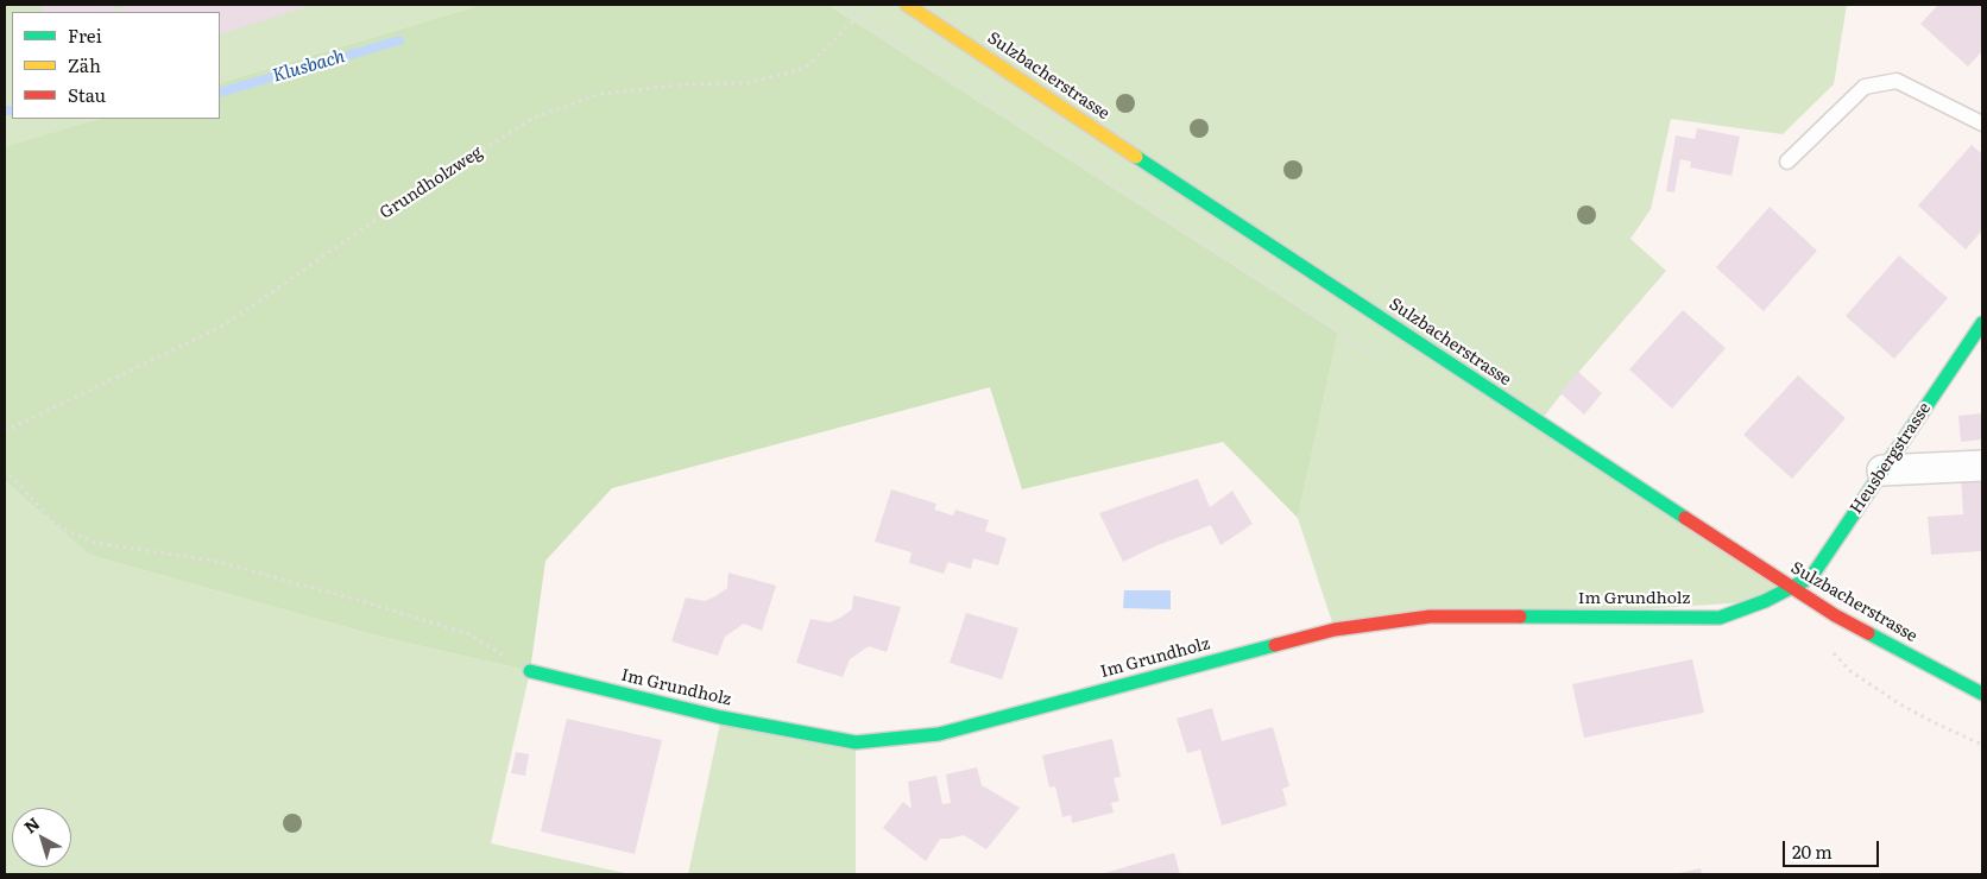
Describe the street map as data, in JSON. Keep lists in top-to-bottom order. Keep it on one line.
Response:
{"streets":{"street":["Sulzbacherstrasse","Heusbergstrasse","Im Grundholz"],"path":["Grundholzweg"]},"crossings":[["Sulzbacherstrasse","Heusbergstrasse"],["Sulzbacherstrasse","Im Grundholz"],["Heusbergstrasse","Im Grundholz"]],"water":["Klusbach"],"legend":["Frei","Zäh","Stau"],"scale_bar":"20 m","north":"top left"}
